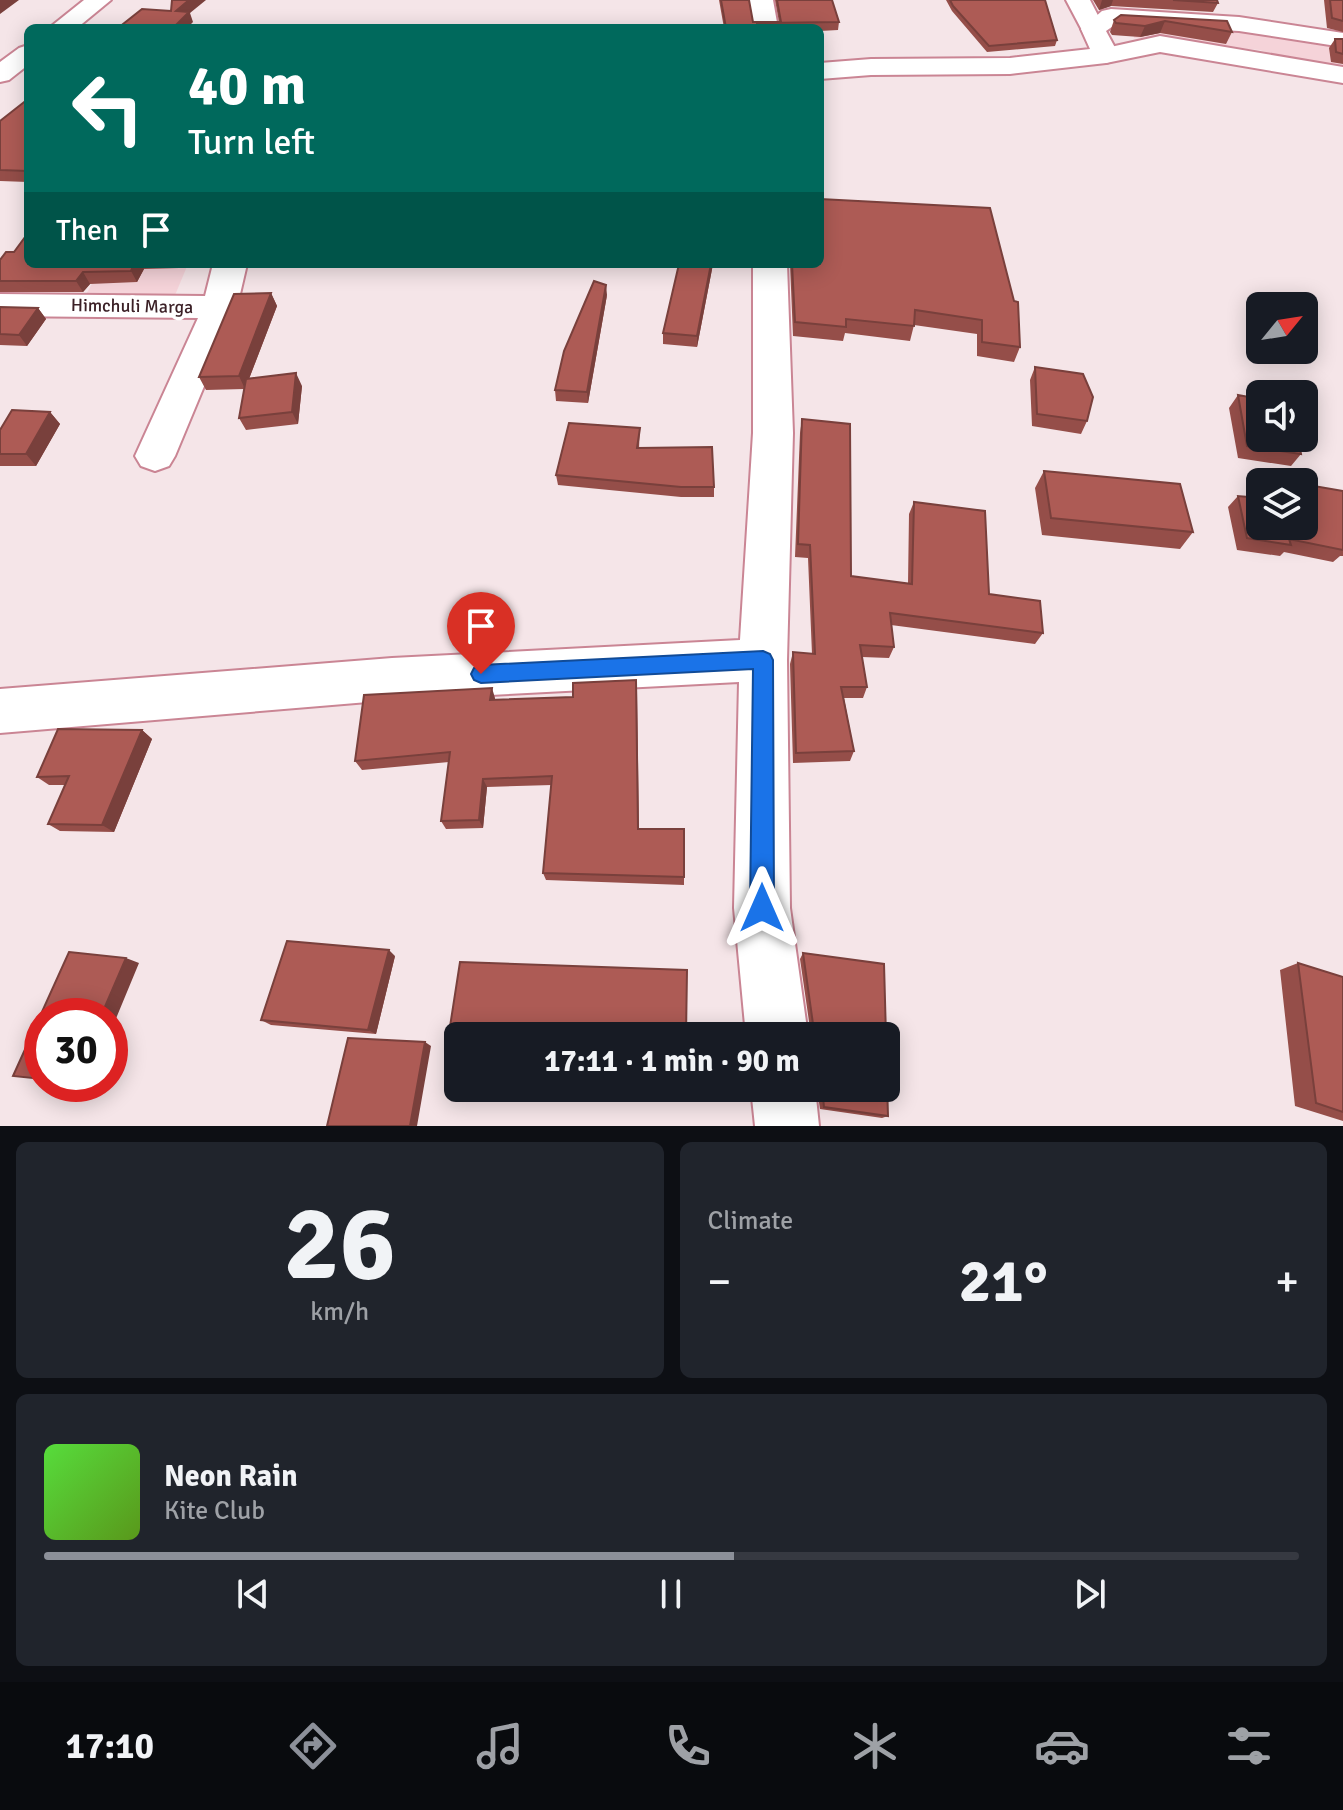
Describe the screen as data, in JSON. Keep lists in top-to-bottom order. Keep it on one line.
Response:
{"streets":{"main road":["Himchuli Marga"]},"north":"top right","page":{"turn":["40 m","Turn left"],"then":"Then","limit":"30","trip":"17:11 · 1 min · 90 m","tile":[["26","km/h"],"Climate"],"heat":["−","21°","+"],"song":["Neon Rain","Kite Club"],"tabs":"17:10"}}
